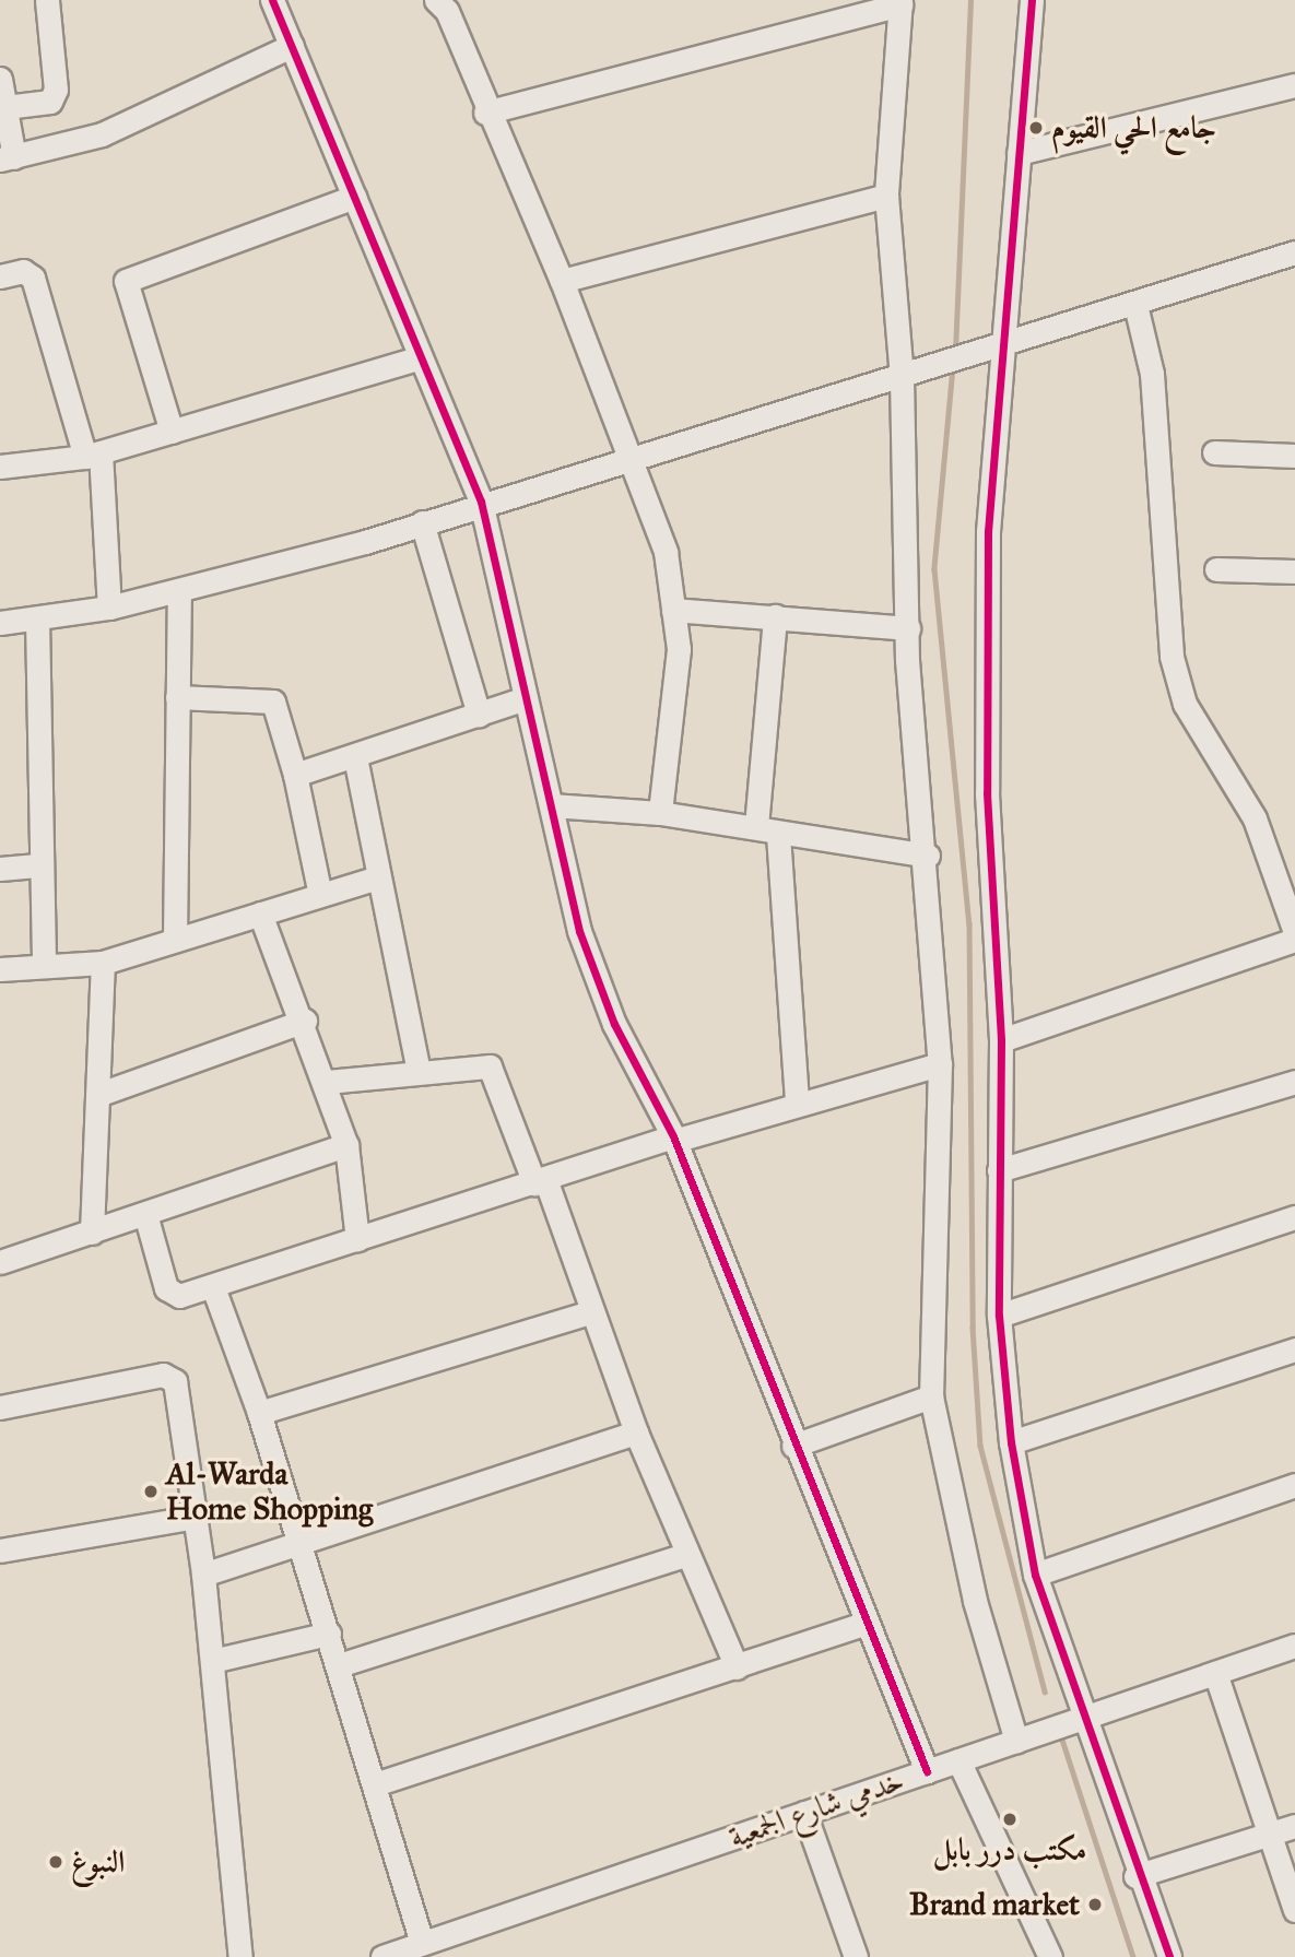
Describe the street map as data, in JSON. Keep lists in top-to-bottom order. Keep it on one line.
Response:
{"streets":{"street":["خدمي شارع الجمعية"]},"places":["جامع الحي القيوم","Al-Warda Home Shopping","مكتب درر بابل","النبوغ","Brand market"]}
